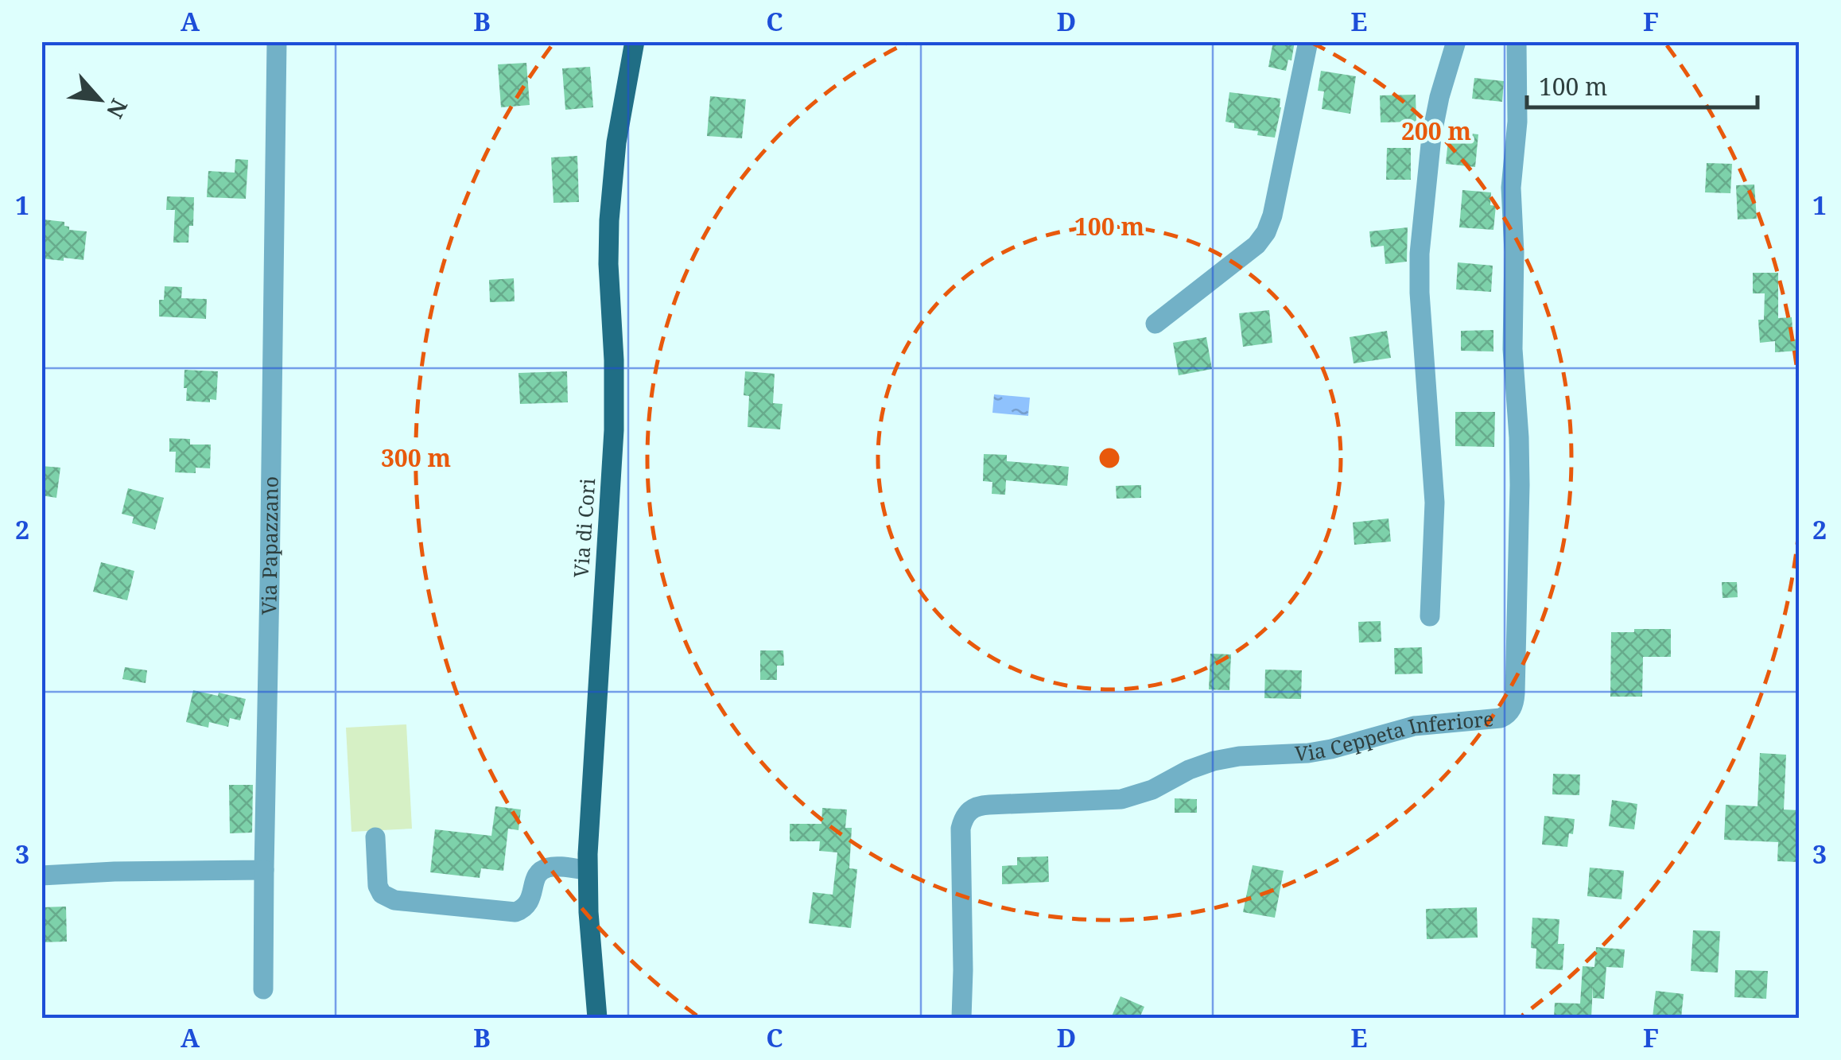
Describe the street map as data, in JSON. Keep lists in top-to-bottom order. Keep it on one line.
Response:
{"streets":{"main road":["Via di Cori"],"street":["Via Papazzano","Via Ceppeta Inferiore"]},"scale_bar":"100 m","north":"bottom right","grid":{"columns":["A","B","C","D","E","F"],"rows":["1","2","3"]},"rings":["200 m","100 m","300 m"]}
